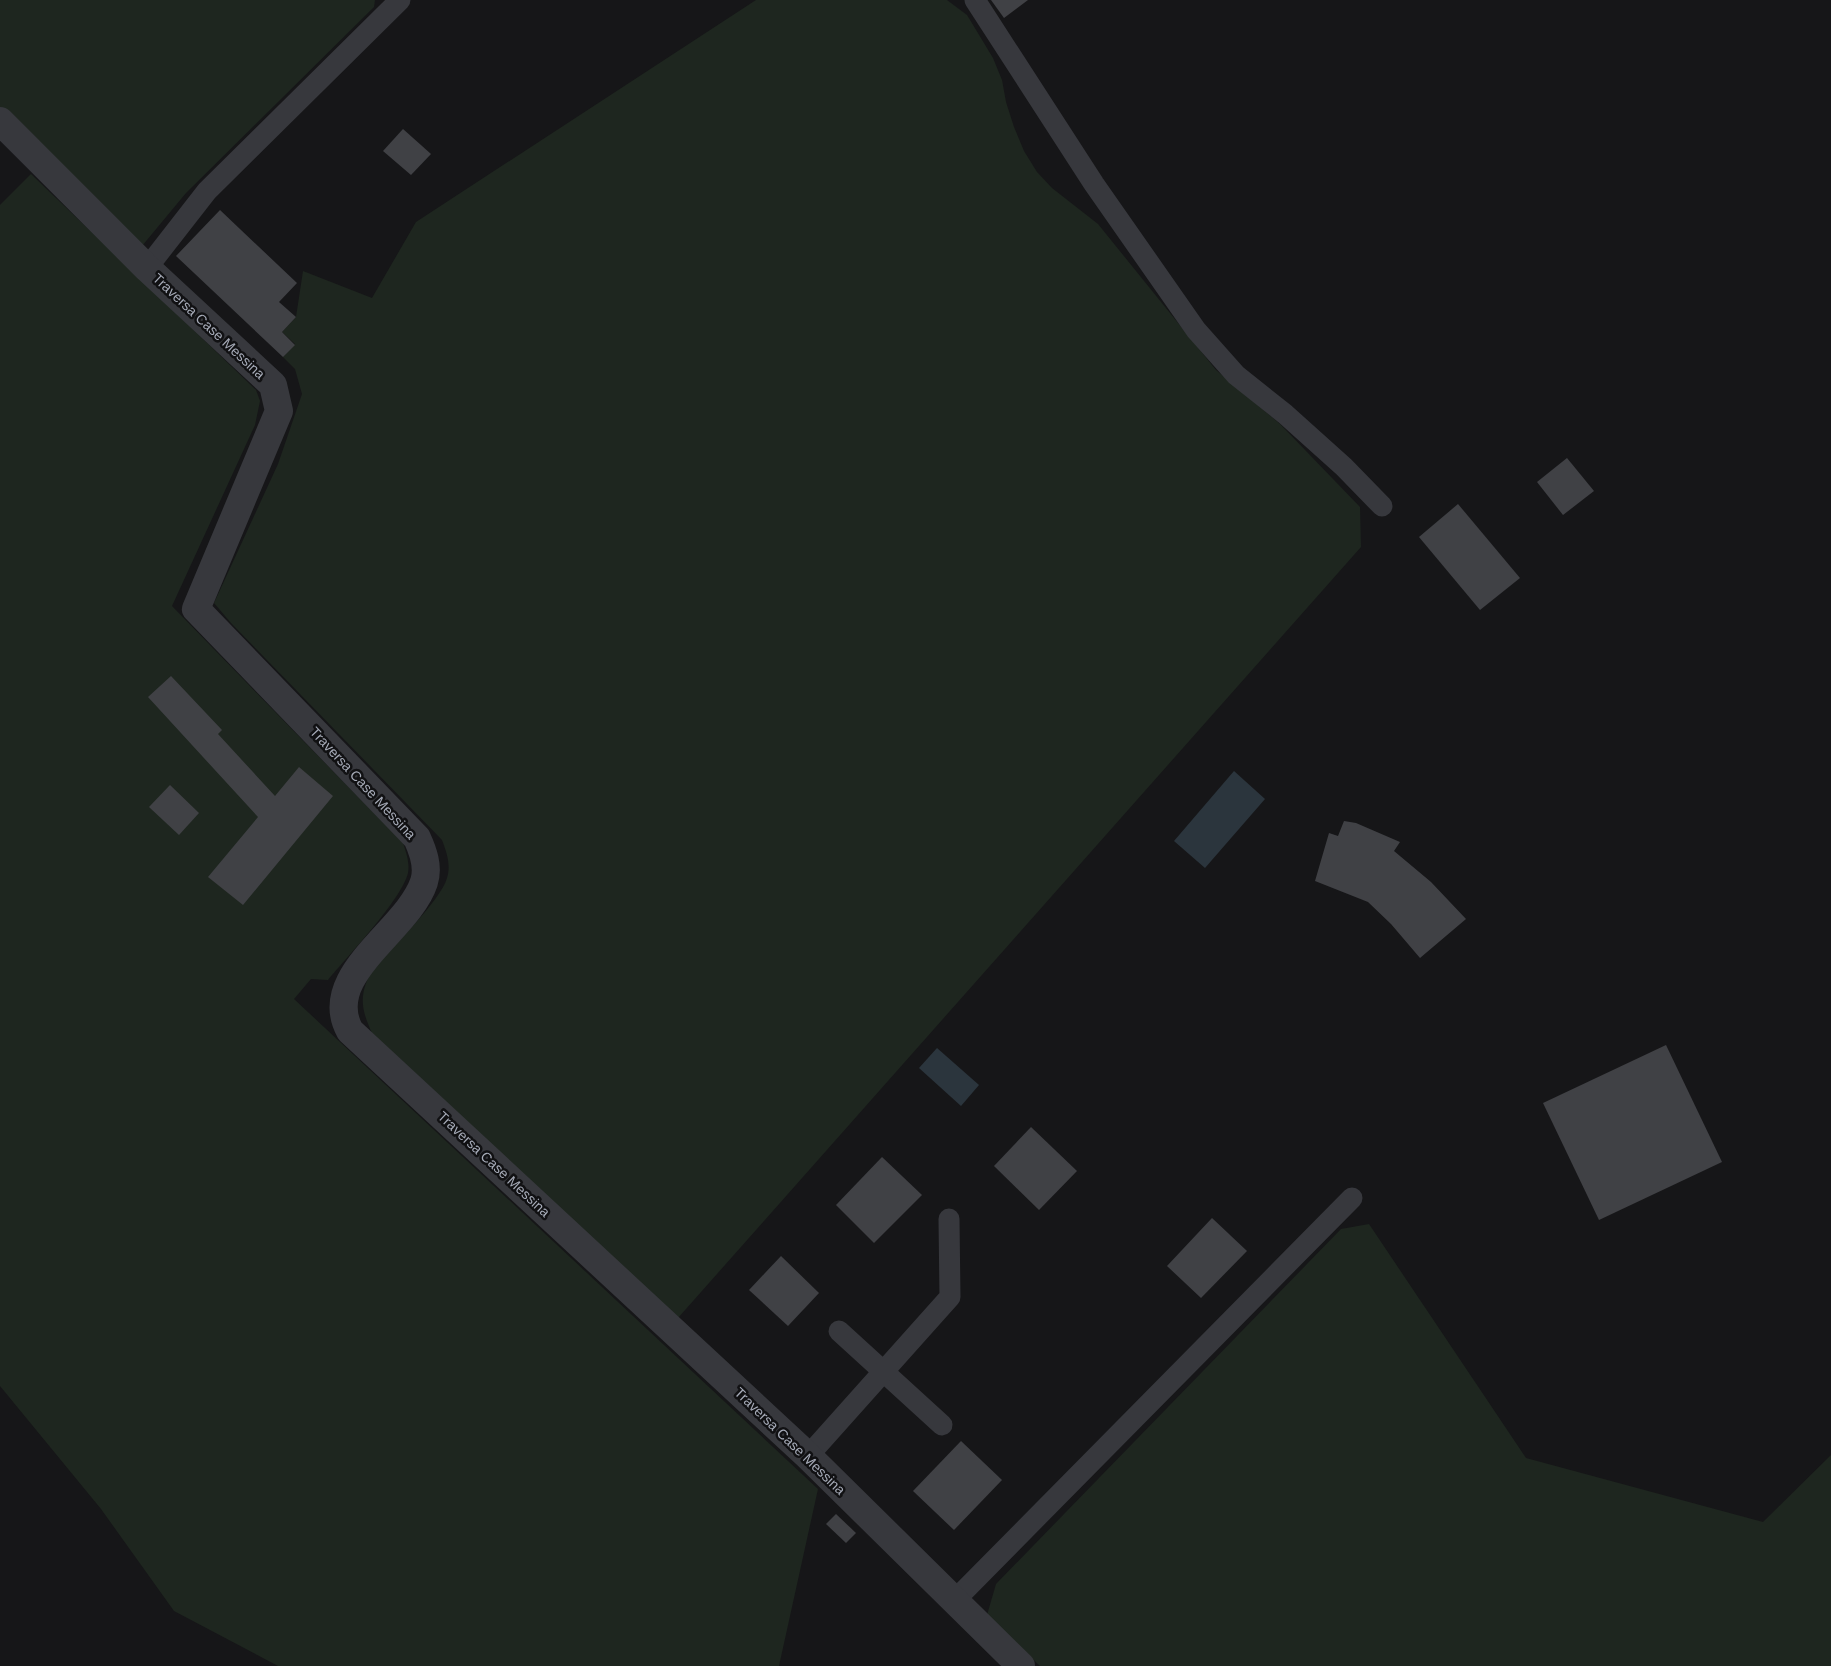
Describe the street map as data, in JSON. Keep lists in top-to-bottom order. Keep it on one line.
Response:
{"streets":{"street":["Traversa Case Messina"]}}
